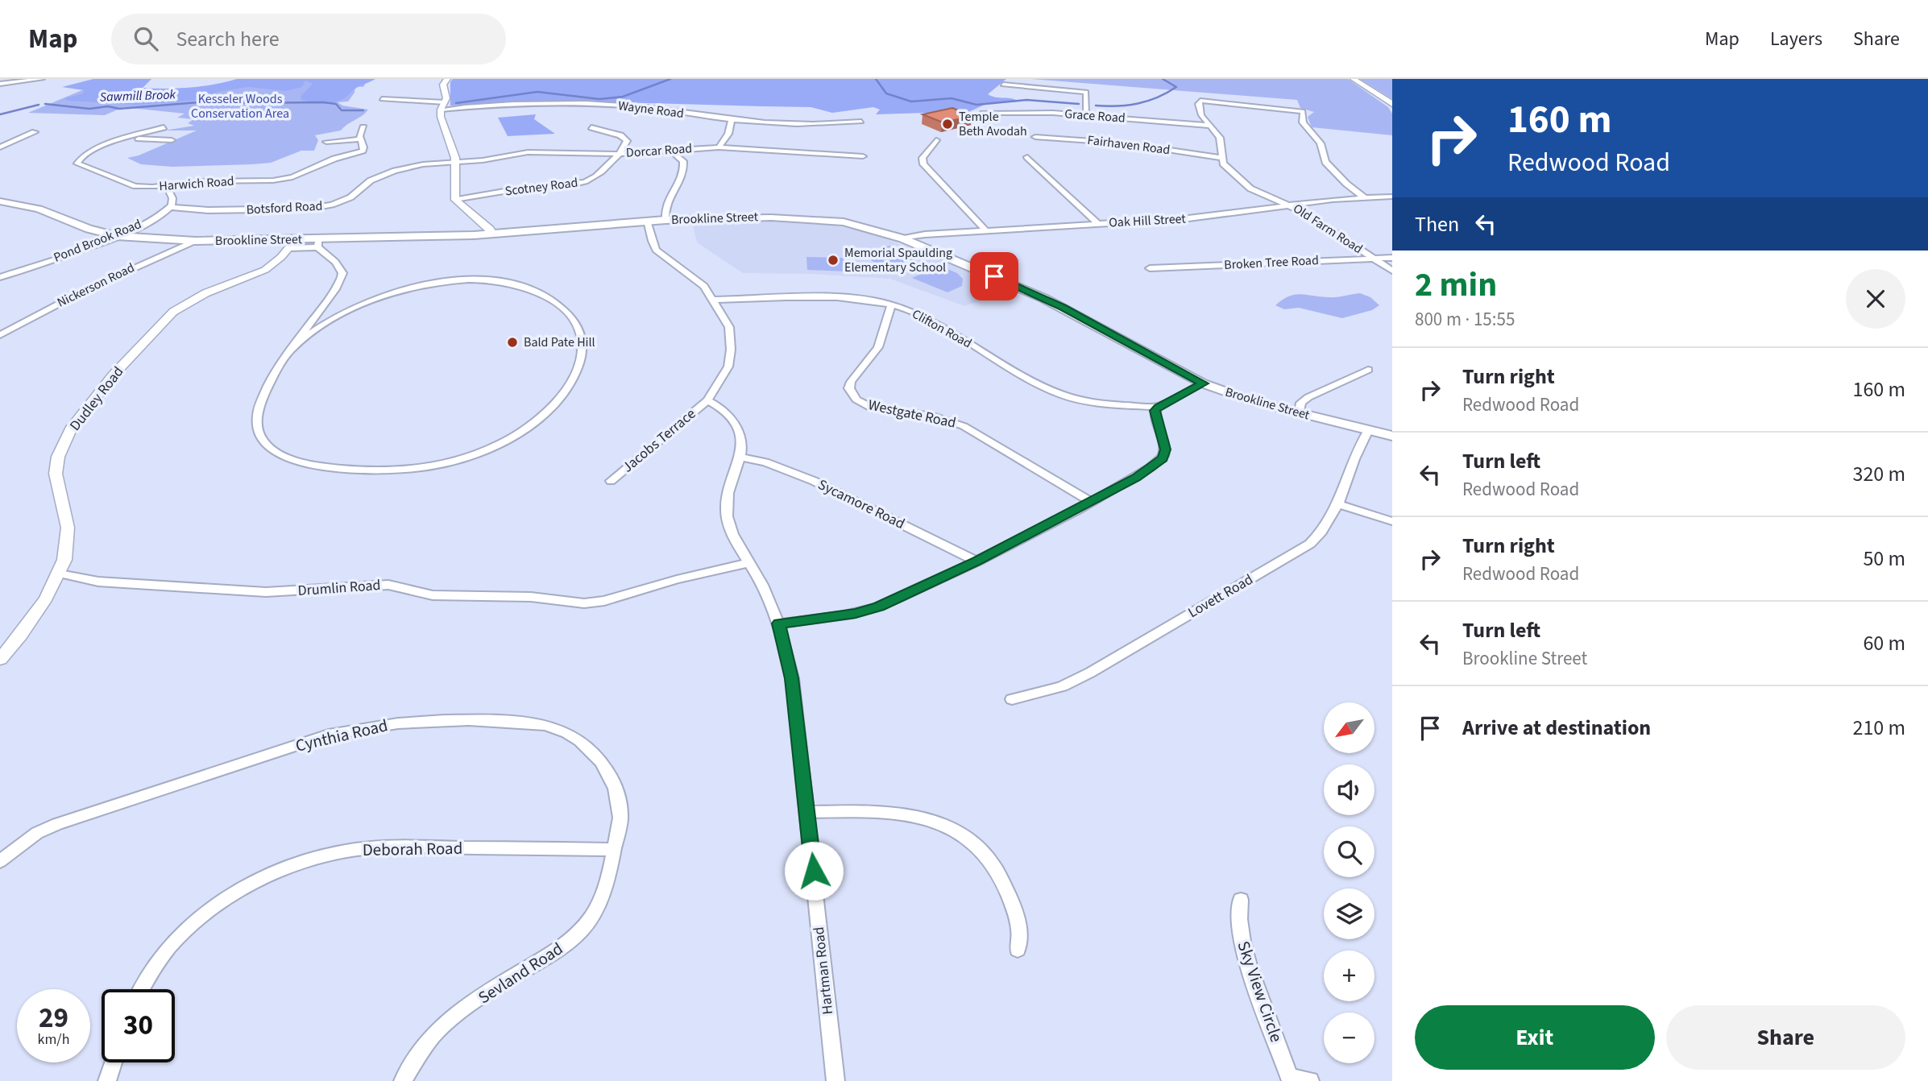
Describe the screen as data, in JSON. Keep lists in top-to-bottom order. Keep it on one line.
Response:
{"streets":{"main road":["Brookline Street"],"street":["Wayne Road","Grace Road","Fairhaven Road","Dorcar Road","Harwich Road","Scotney Road","Botsford Road","Oak Hill Street","Old Farm Road","Pond Brook Road","Broken Tree Road","Nickerson Road","Clifton Road","Dudley Road","Westgate Road","Jacobs Terrace","Sycamore Road","Drumlin Road","Lovett Road","Cynthia Road","Deborah Road","Hartman Road","Sevland Road","Sky View Circle"]},"crossings":[["Grace Road","Old Farm Road"],["Fairhaven Road","Old Farm Road"],["Dorcar Road","Scotney Road"],["Dorcar Road","Botsford Road"],["Botsford Road","Pond Brook Road"],["Brookline Street","Oak Hill Street"],["Brookline Street","Pond Brook Road"],["Brookline Street","Nickerson Road"],["Brookline Street","Dudley Road"],["Brookline Street","Lovett Road"],["Oak Hill Street","Old Farm Road"],["Old Farm Road","Broken Tree Road"],["Clifton Road","Westgate Road"],["Dudley Road","Drumlin Road"],["Jacobs Terrace","Hartman Road"],["Sycamore Road","Hartman Road"],["Drumlin Road","Hartman Road"],["Cynthia Road","Deborah Road"],["Cynthia Road","Sevland Road"],["Deborah Road","Sevland Road"]],"water":["Sawmill Brook"],"parks":["Kesseler Woods Conservation Area"],"places":["Temple Beth Avodah","Memorial Spaulding Elementary School","Bald Pate Hill"],"north":"bottom left","page":{"header":"Map","search":"Search here","nav":["Map","Layers","Share"],"turn":["160 m","Redwood Road"],"then":"Then","heading":["2 min","800 m · 15:55"],"list":[{"name":"Turn right","note":"Redwood Road","value":"160 m"},{"name":"Turn left","note":"Redwood Road","value":"320 m"},{"name":"Turn right","note":"Redwood Road","value":"50 m"},{"name":"Turn left","note":"Brookline Street","value":"60 m"},{"name":"Arrive at destination","value":"210 m"}],"map_buttons":["+","−"],"speed":"29 km/h","limit":"30","buttons":["Exit","Share"]}}
